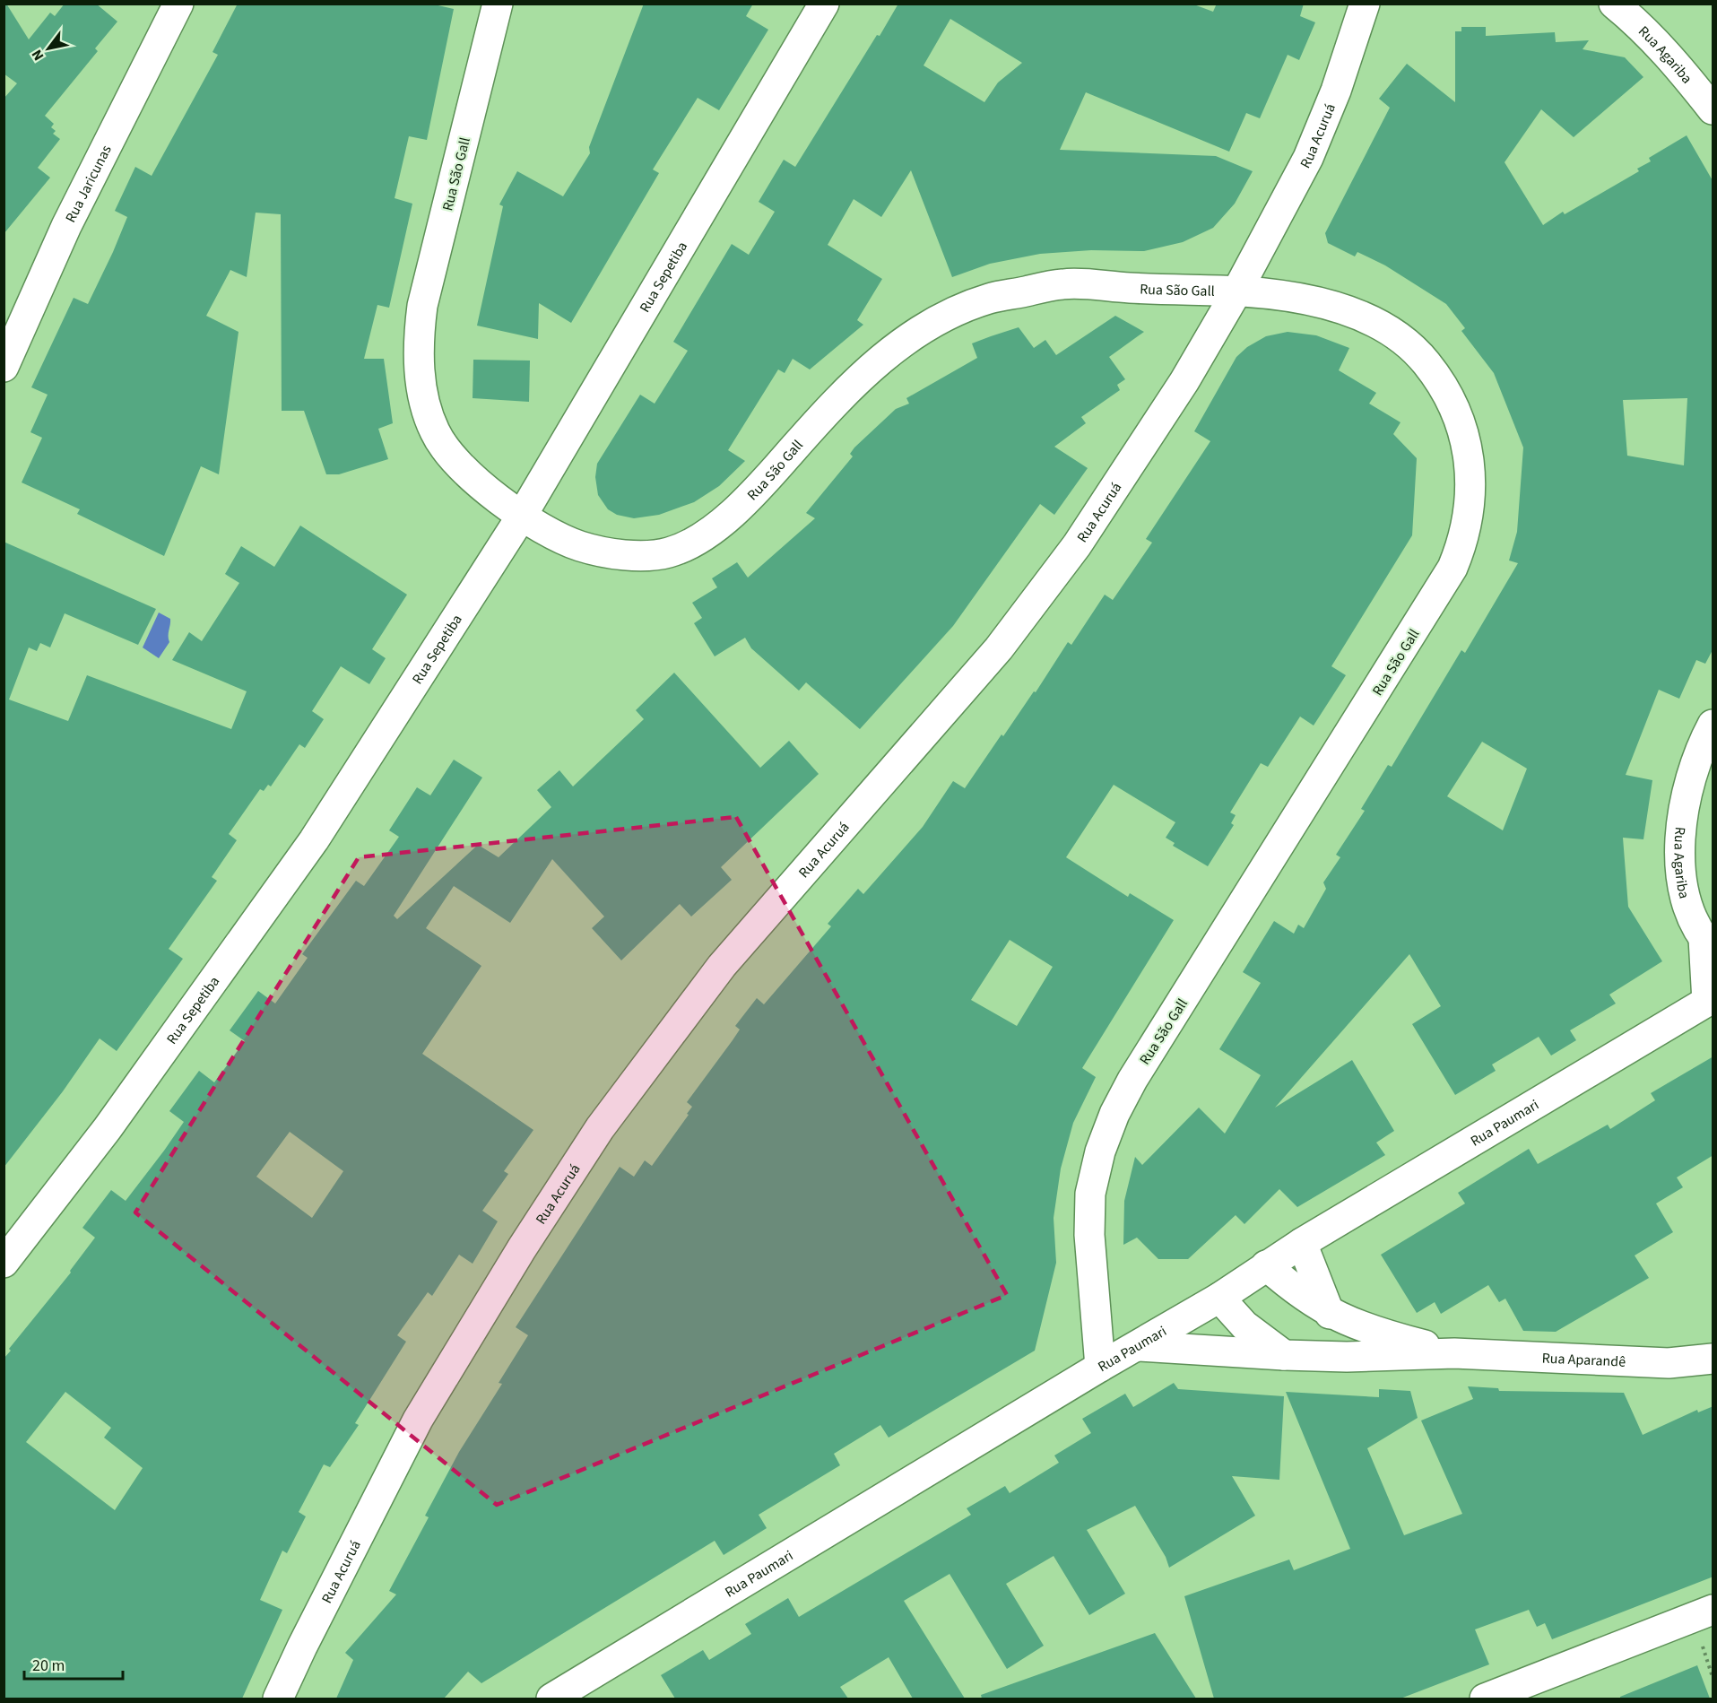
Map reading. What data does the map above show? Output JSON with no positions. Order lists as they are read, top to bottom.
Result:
{
  "streets": {
    "street": [
      "Rua Agariba",
      "Rua Acuruá",
      "Rua São Gall",
      "Rua Jaricunas",
      "Rua Sepetiba",
      "Rua Paumari",
      "Rua Aparandê"
    ]
  },
  "crossings": [
    ["Rua Agariba", "Rua Paumari"],
    ["Rua Acuruá", "Rua São Gall"],
    ["Rua São Gall", "Rua Sepetiba"],
    ["Rua São Gall", "Rua Paumari"],
    ["Rua Paumari", "Rua Aparandê"]
  ],
  "scale_bar": "20 m",
  "north": "bottom left"
}
